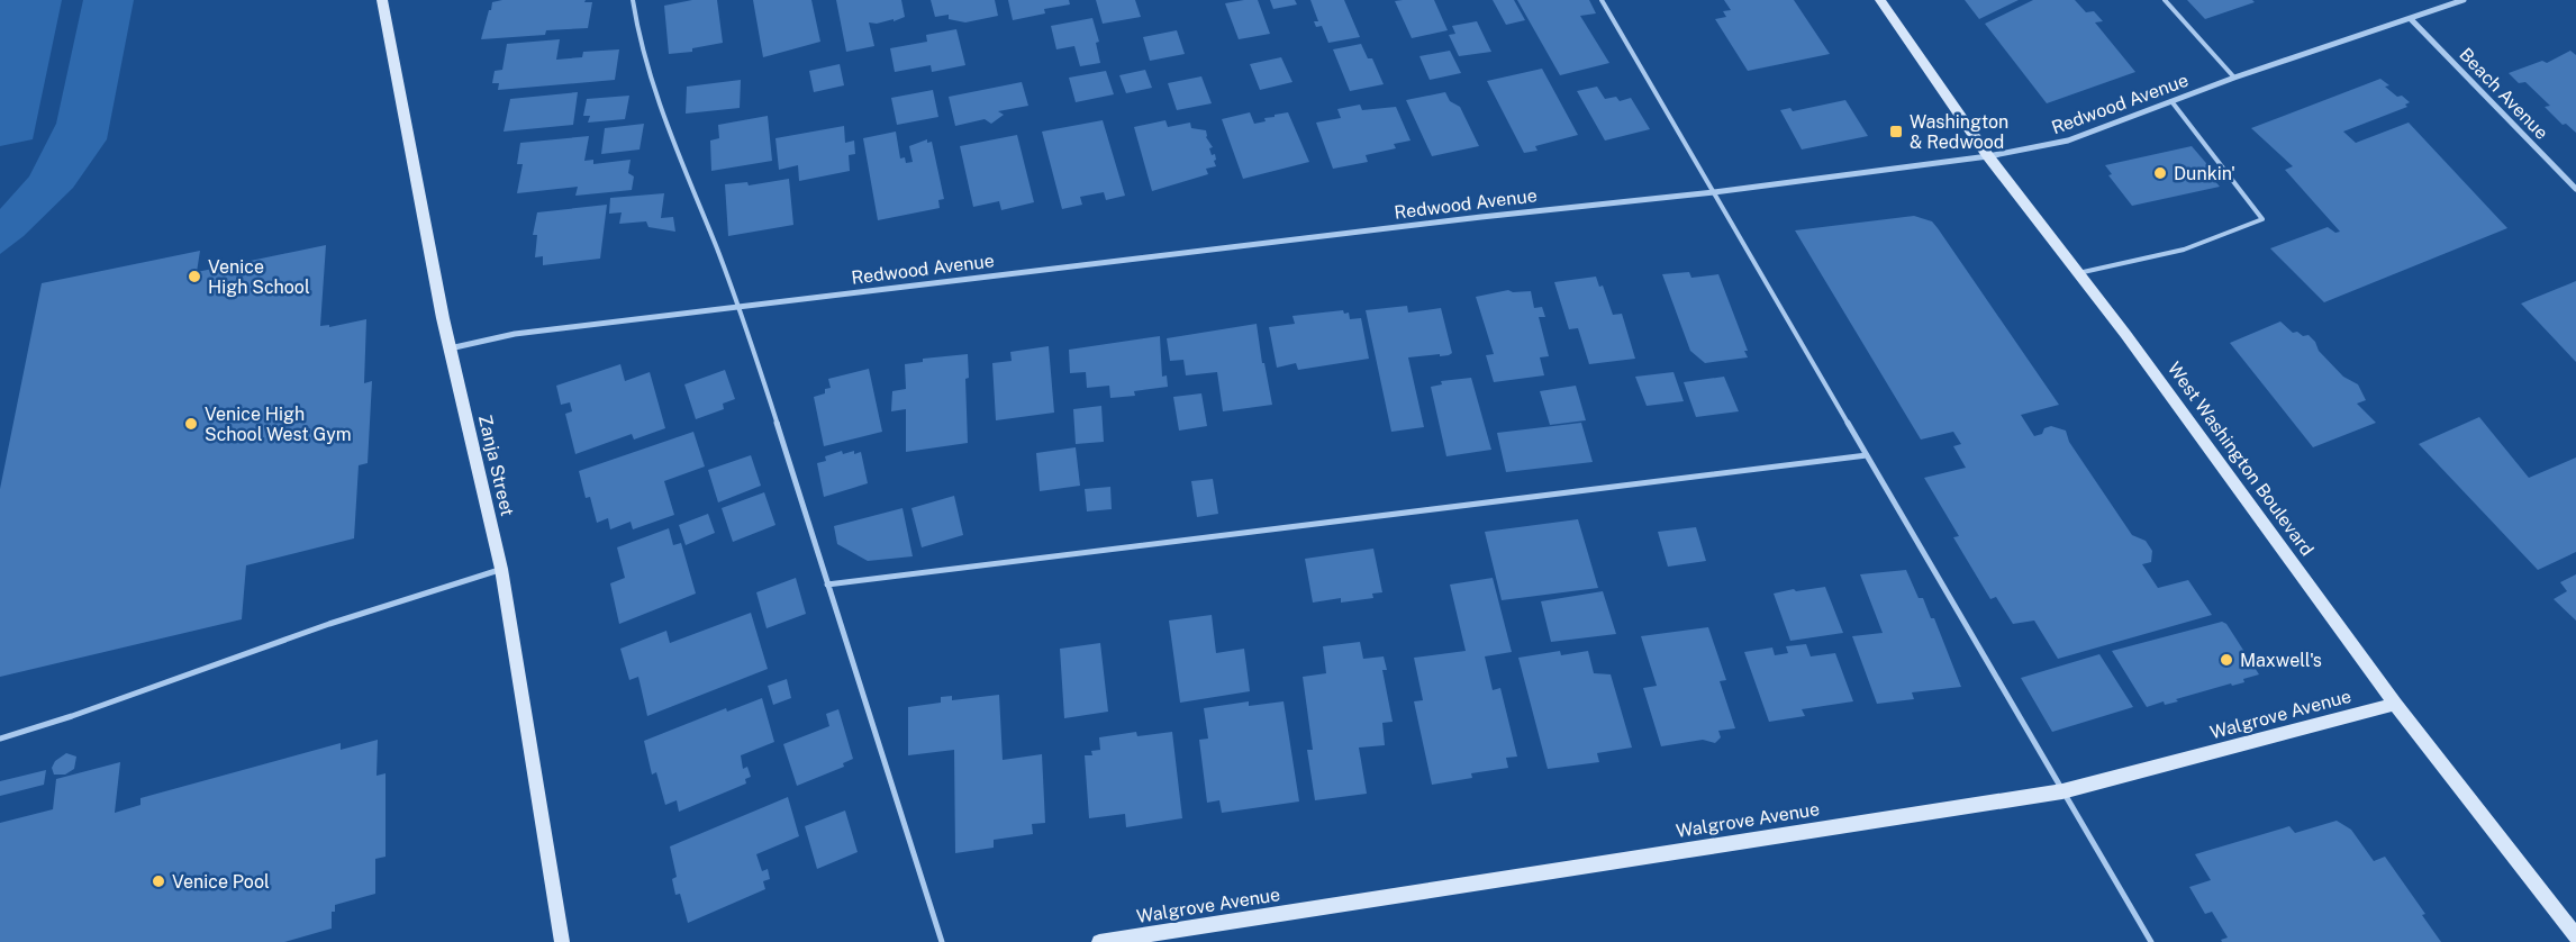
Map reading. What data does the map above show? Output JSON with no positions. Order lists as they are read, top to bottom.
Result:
{
  "streets": {
    "street": [
      "Beach Avenue",
      "Redwood Avenue",
      "West Washington Boulevard",
      "Zanja Street",
      "Walgrove Avenue"
    ]
  },
  "crossings": [
    ["Beach Avenue", "Redwood Avenue"],
    ["Redwood Avenue", "West Washington Boulevard"],
    ["Redwood Avenue", "Zanja Street"],
    ["West Washington Boulevard", "Walgrove Avenue"]
  ],
  "places": {
    "transit": ["Washington & Redwood"],
    "other": [
      "Dunkin'",
      "Venice High School",
      "Venice High School West Gym",
      "Maxwell's",
      "Venice Pool"
    ]
  }
}
